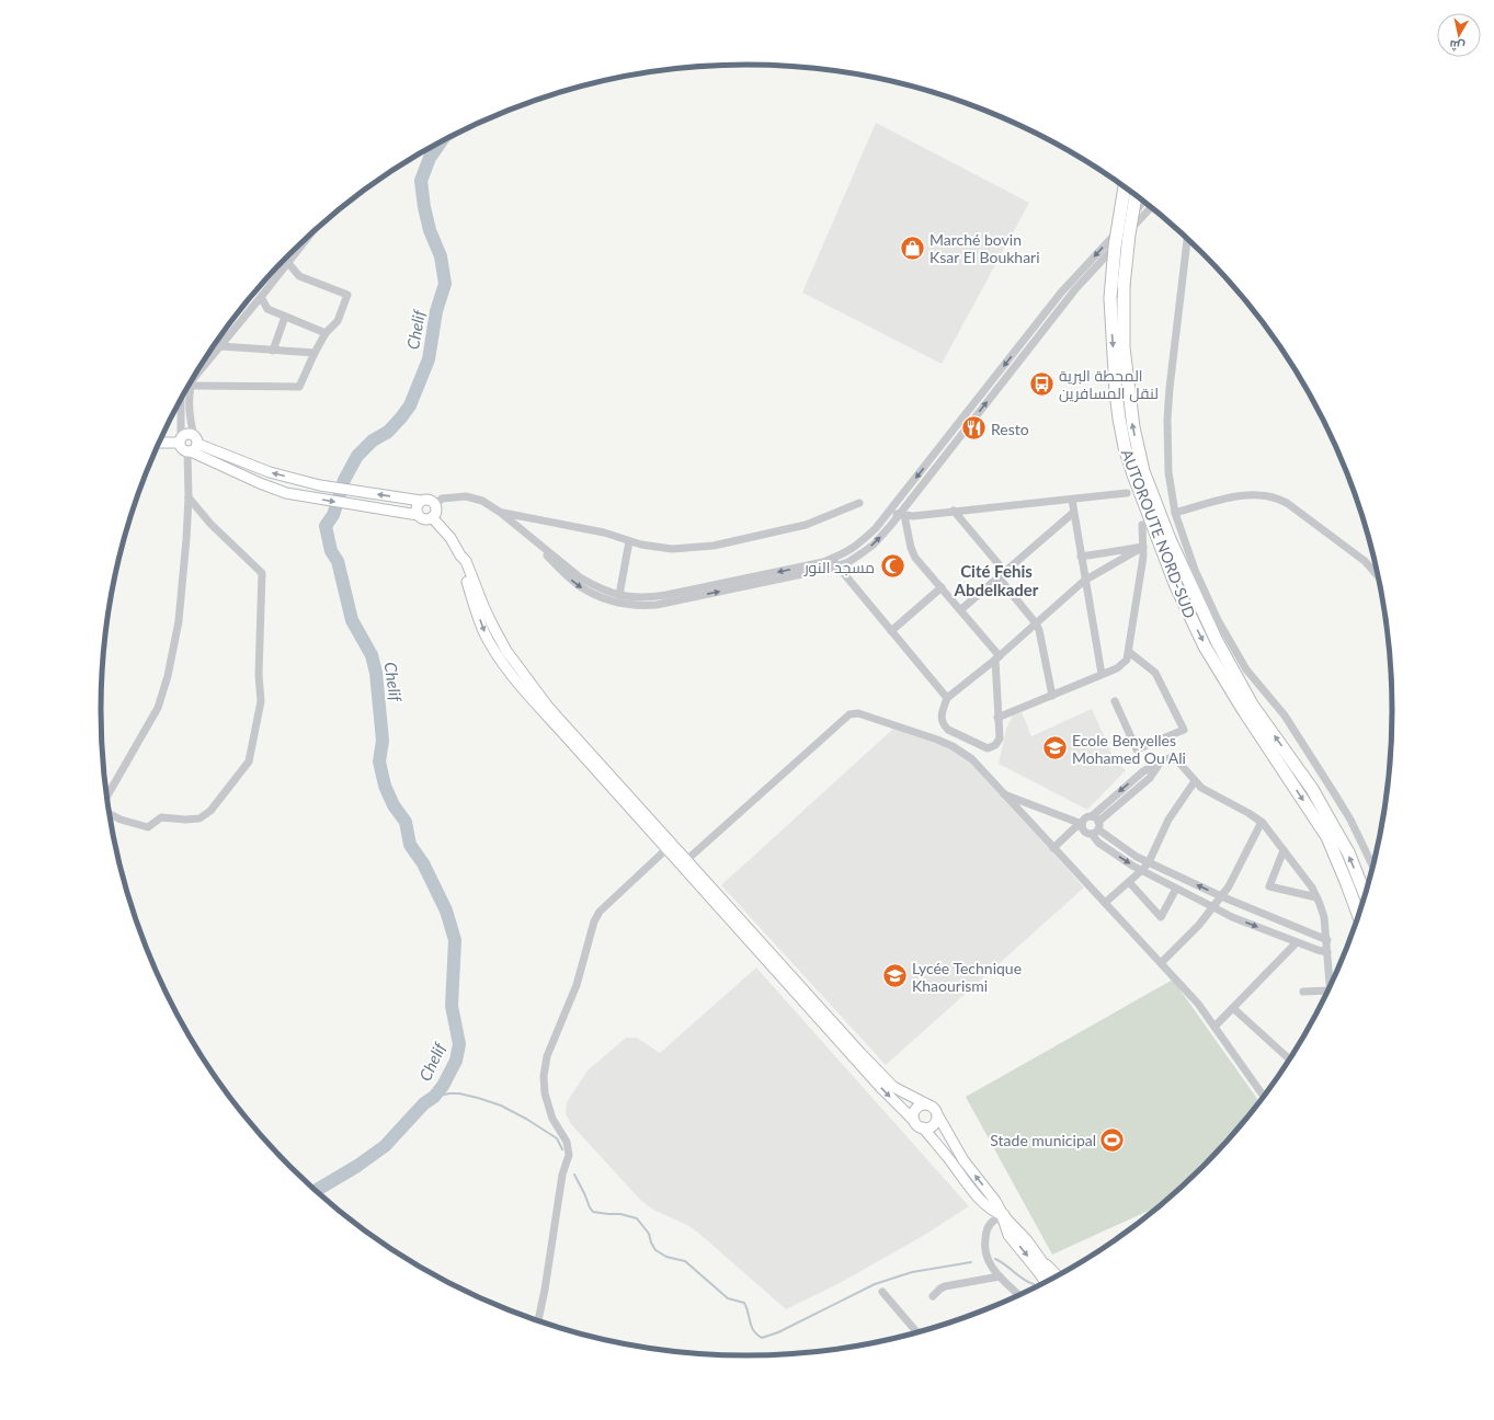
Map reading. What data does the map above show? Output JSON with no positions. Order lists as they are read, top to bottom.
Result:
{
  "streets": {
    "highway": ["AUTOROUTE NORD-SUD"]
  },
  "districts": ["Cité Fehis Abdelkader"],
  "water": ["Chelif"],
  "places": {
    "shop": ["Marché bovin Ksar El Boukhari"],
    "bus stop": ["المحطة البرية لنقل المسافرين"],
    "restaurant": ["Resto"],
    "mosque": ["مسجد النور"],
    "school or university": ["Ecole Benyelles Mohamed Ou Ali", "Lycée Technique Khaourismi"],
    "sports": ["Stade municipal"]
  },
  "north": "bottom"
}
